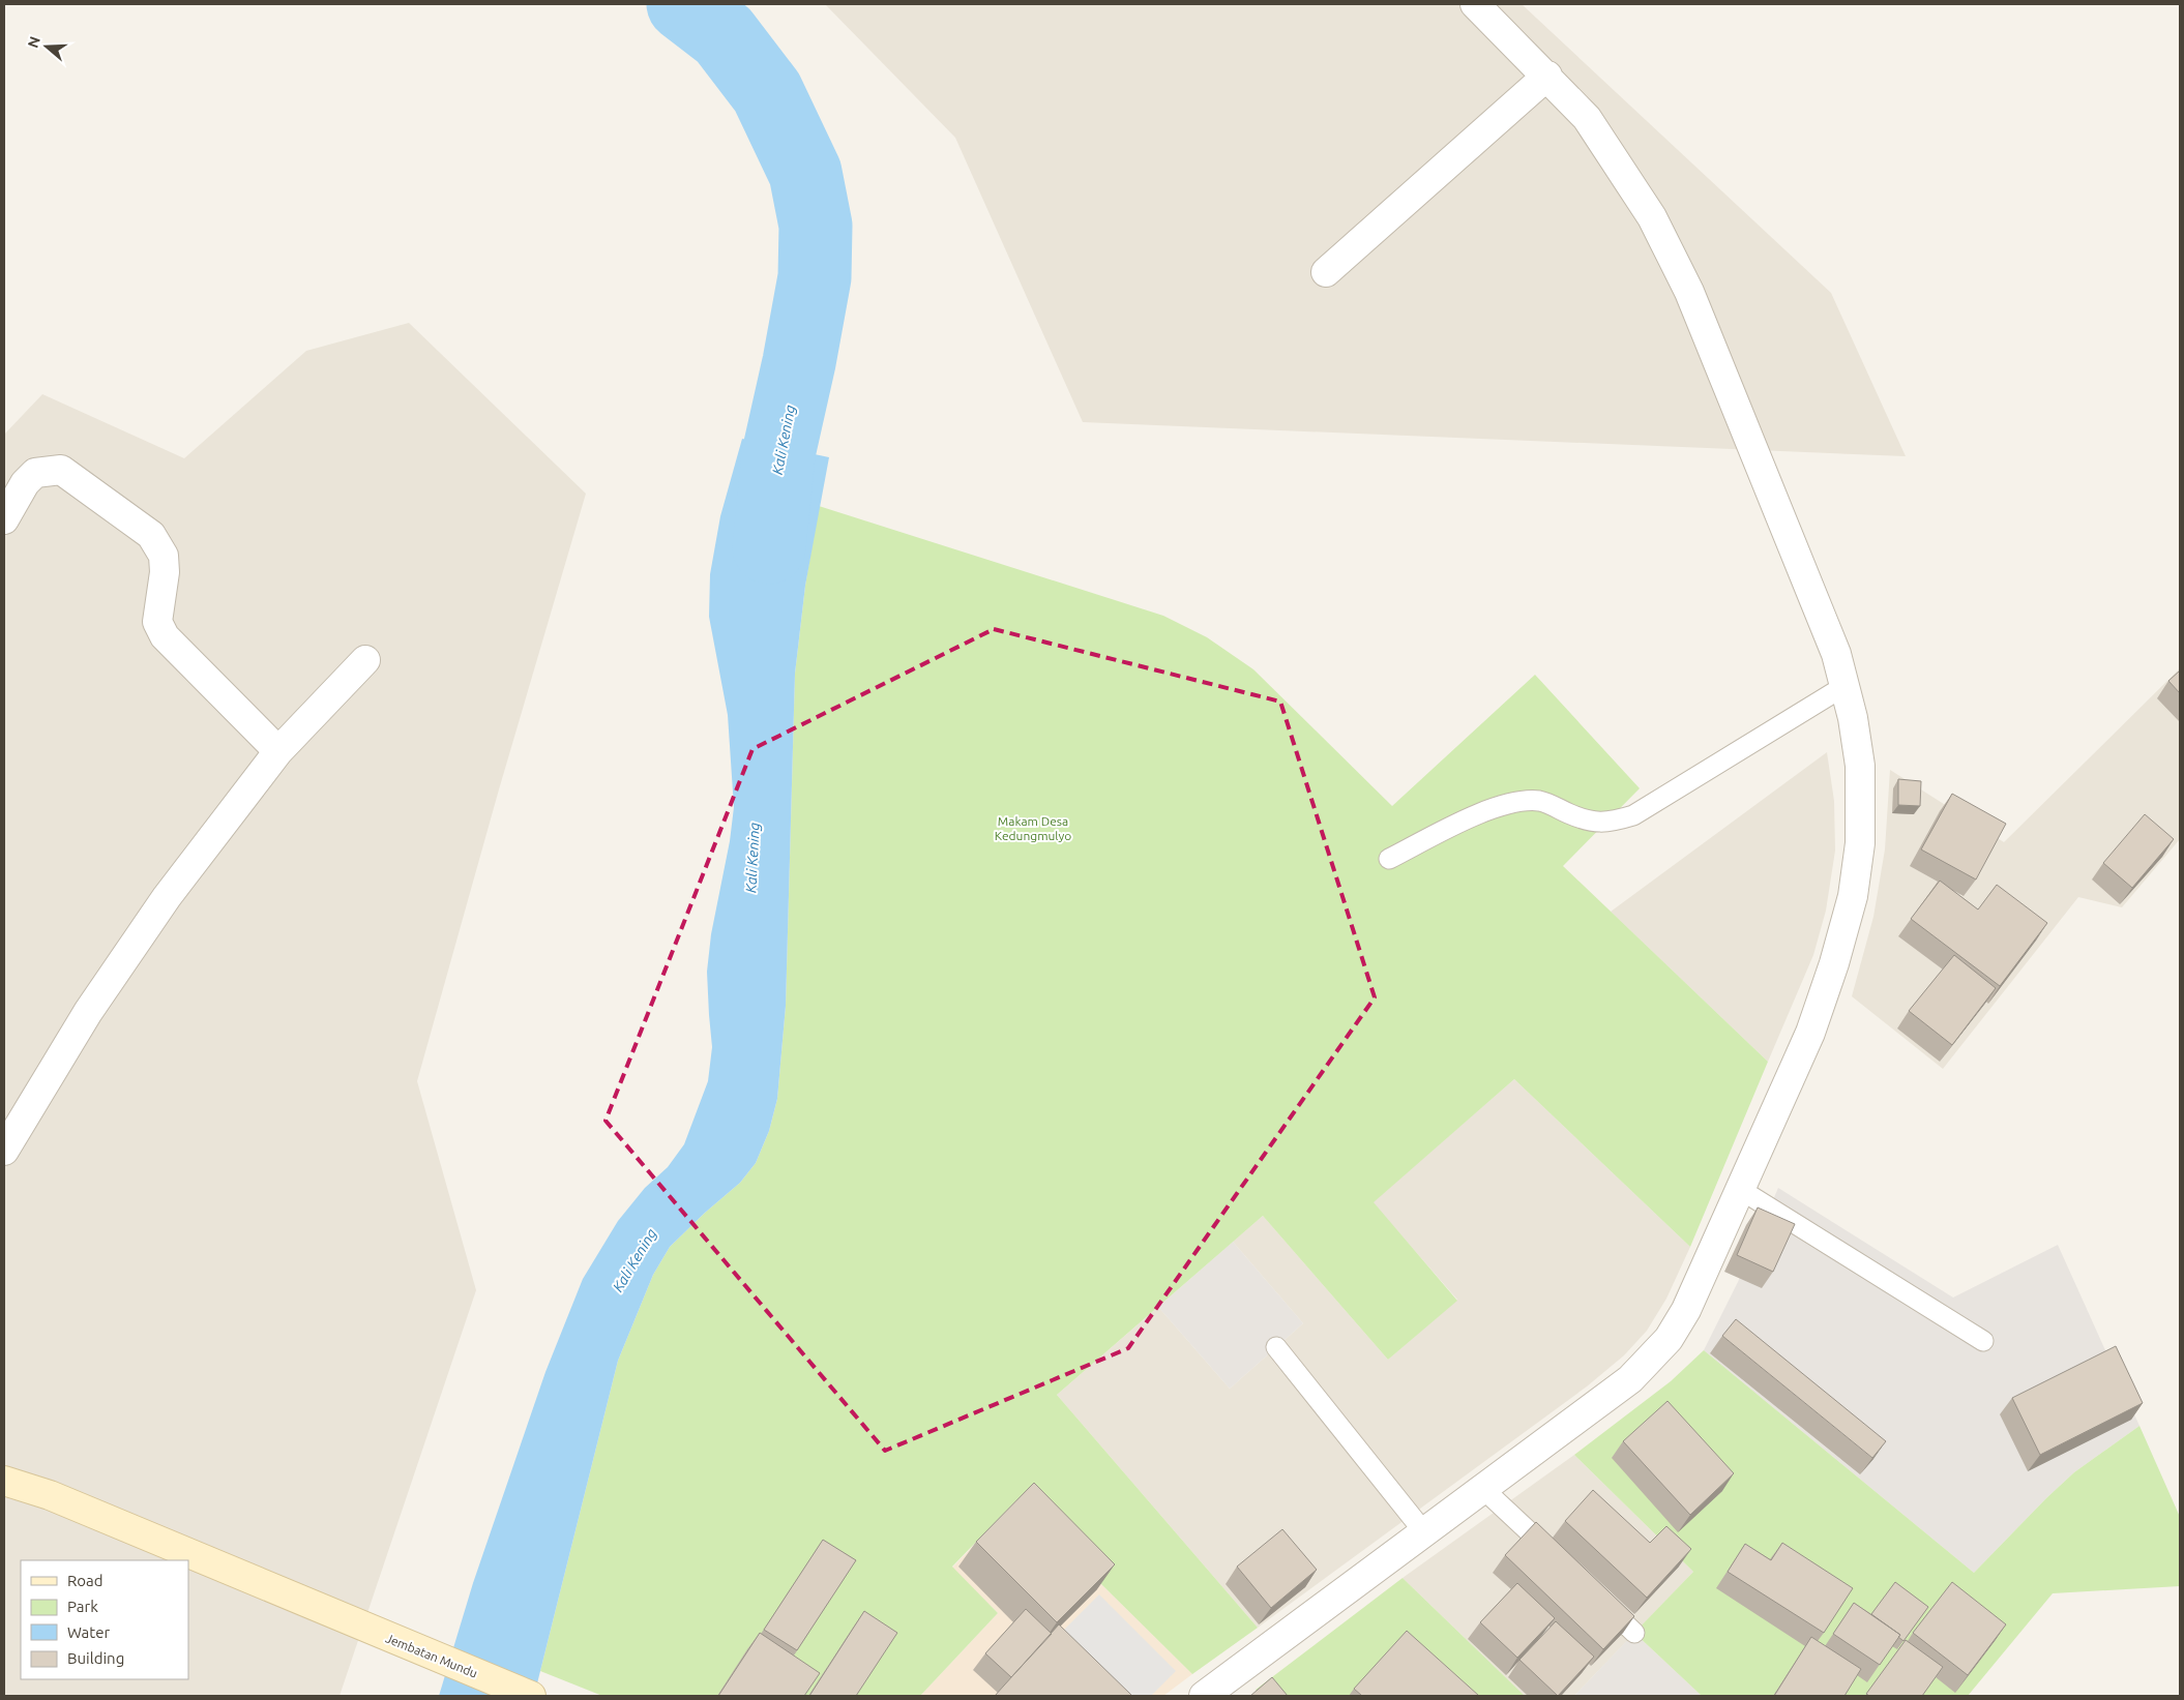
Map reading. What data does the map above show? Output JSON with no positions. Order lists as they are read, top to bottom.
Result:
{
  "streets": {
    "main road": ["Jembatan Mundu"]
  },
  "water": ["Kali Kening"],
  "parks": ["Makam Desa Kedungmulyo"],
  "legend": [
    "Road",
    "Park",
    "Water",
    "Building"
  ],
  "north": "left"
}
